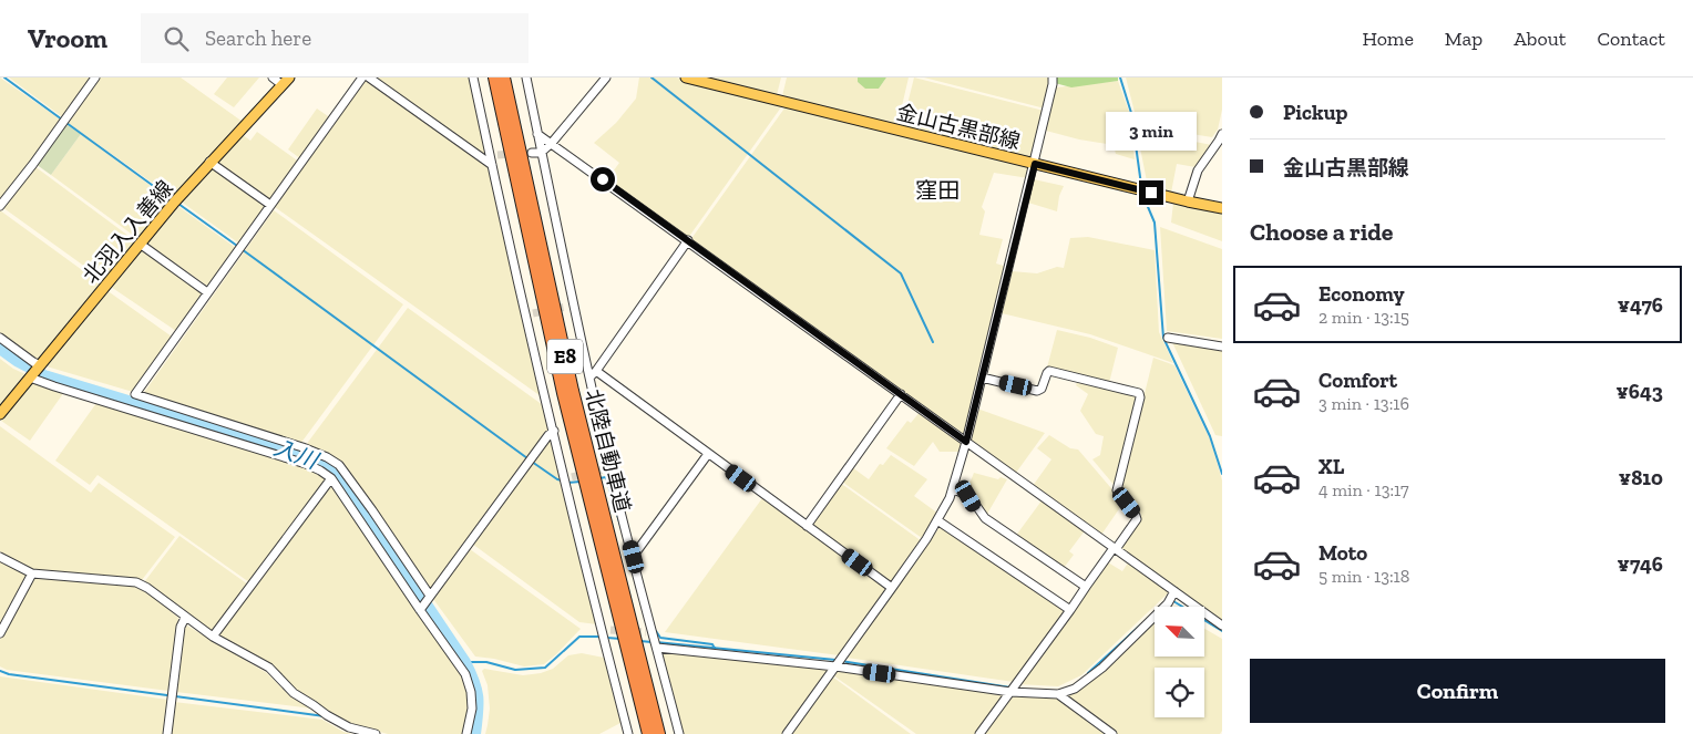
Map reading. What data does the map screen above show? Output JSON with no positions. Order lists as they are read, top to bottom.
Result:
{
  "streets": {
    "highway": ["E8", "北陸自動車道"],
    "main road": ["金山古黒部線", "北羽入入善線"]
  },
  "districts": ["窪田"],
  "water": ["入川"],
  "north": "top left",
  "page": {
    "header": "Vroom",
    "search": "Search here",
    "nav": [
      "Home",
      "Map",
      "About",
      "Contact"
    ],
    "banner": ["Pickup", "金山古黒部線"],
    "bubble": "3 min",
    "heading": "Choose a ride",
    "list": [
      {
        "name": "Economy",
        "note": "2 min · 13:15",
        "value": "¥476"
      },
      {
        "name": "Comfort",
        "note": "3 min · 13:16",
        "value": "¥643"
      },
      {
        "name": "XL",
        "note": "4 min · 13:17",
        "value": "¥810"
      },
      {
        "name": "Moto",
        "note": "5 min · 13:18",
        "value": "¥746"
      }
    ],
    "buttons": "Confirm"
  }
}
